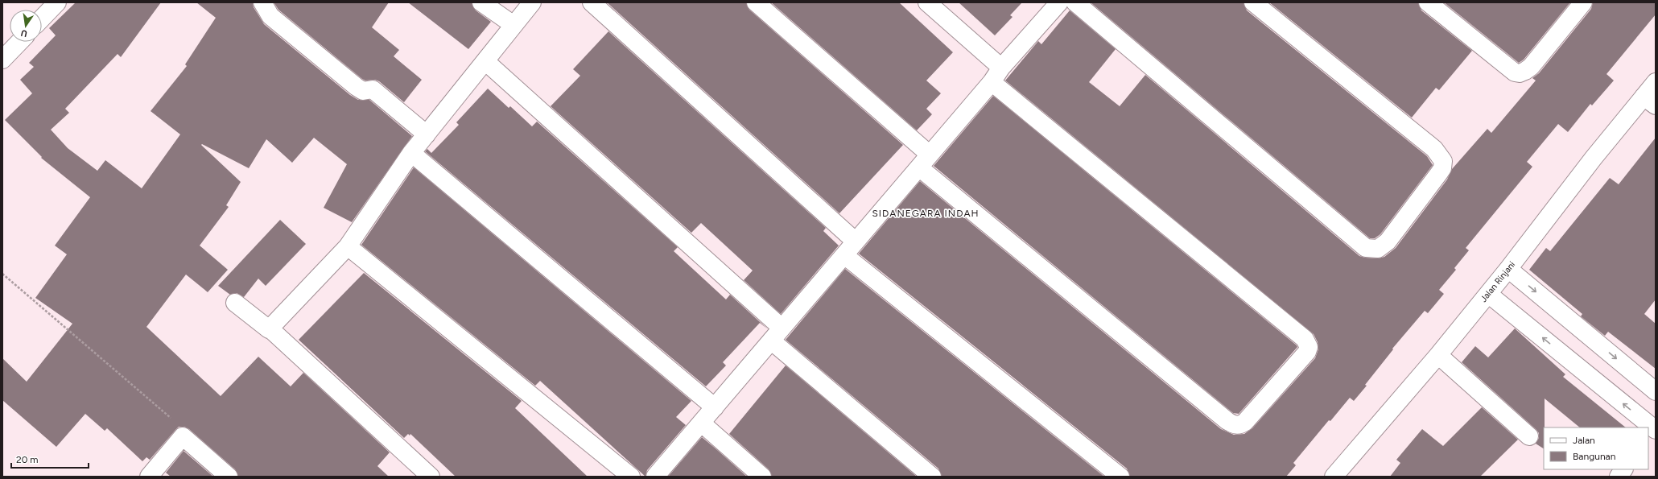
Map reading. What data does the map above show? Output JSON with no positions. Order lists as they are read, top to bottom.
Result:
{
  "streets": {
    "street": ["Jalan Rinjani"]
  },
  "districts": ["SIDANEGARA INDAH"],
  "legend": ["Jalan", "Bangunan"],
  "scale_bar": "20 m",
  "north": "bottom"
}
